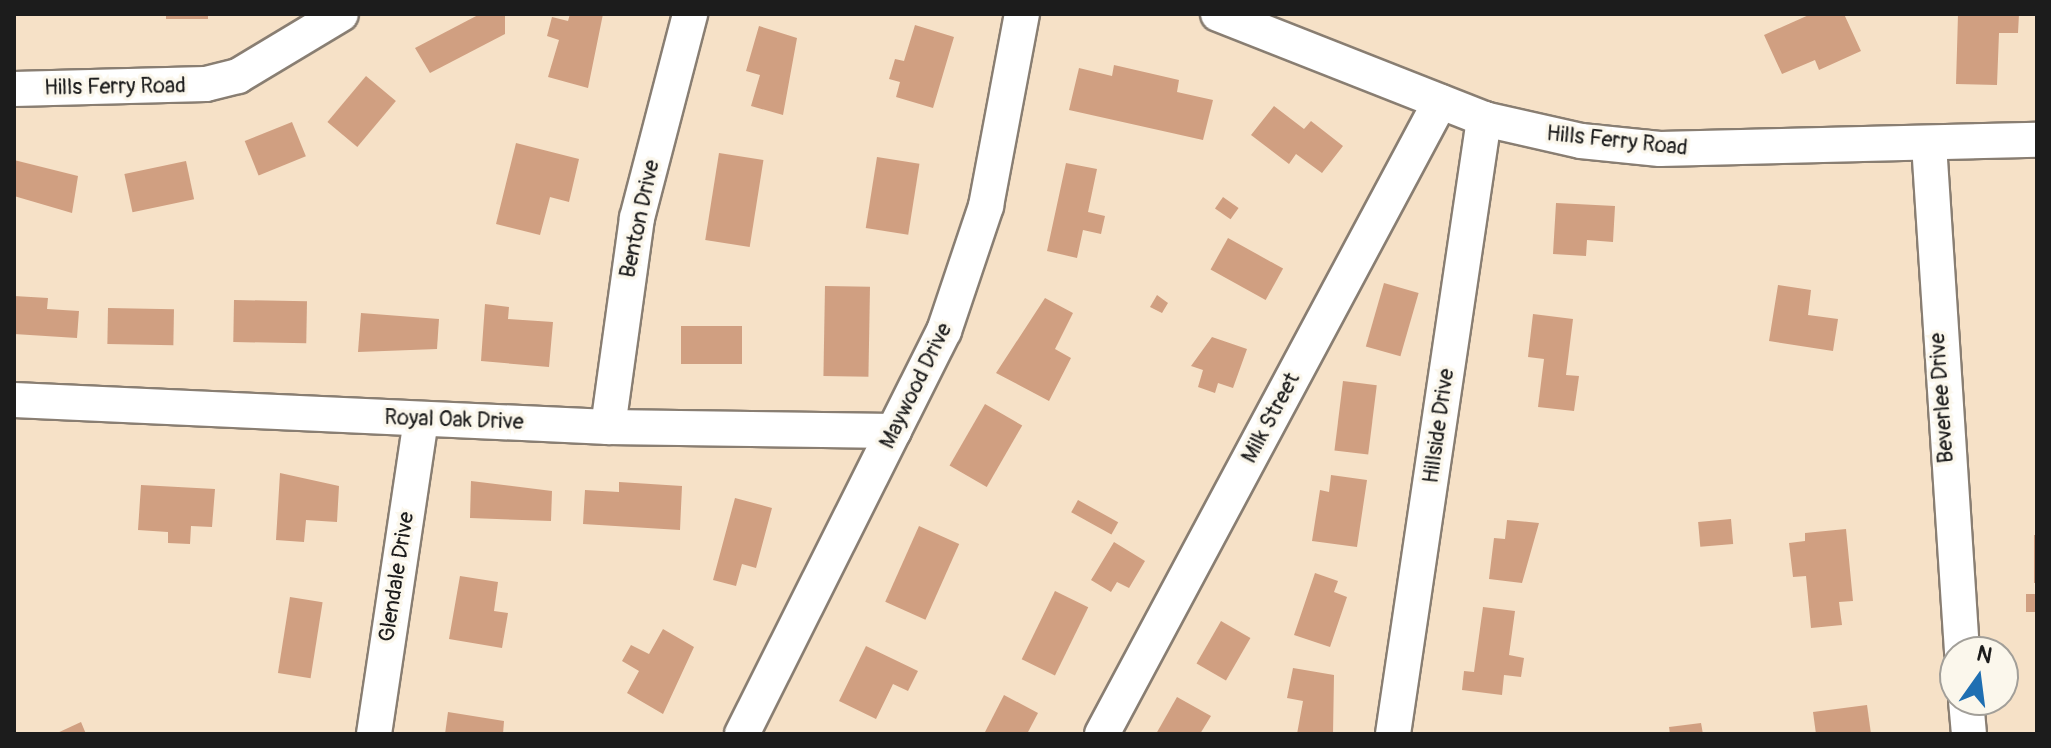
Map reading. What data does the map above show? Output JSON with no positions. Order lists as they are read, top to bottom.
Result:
{
  "streets": {
    "street": [
      "Hills Ferry Road",
      "Benton Drive",
      "Maywood Drive",
      "Beverlee Drive",
      "Milk Street",
      "Royal Oak Drive",
      "Hillside Drive",
      "Glendale Drive"
    ]
  },
  "crossings": [
    ["Hills Ferry Road", "Beverlee Drive"],
    ["Hills Ferry Road", "Milk Street"],
    ["Hills Ferry Road", "Hillside Drive"],
    ["Benton Drive", "Royal Oak Drive"],
    ["Maywood Drive", "Royal Oak Drive"],
    ["Royal Oak Drive", "Glendale Drive"]
  ],
  "north": "top"
}
